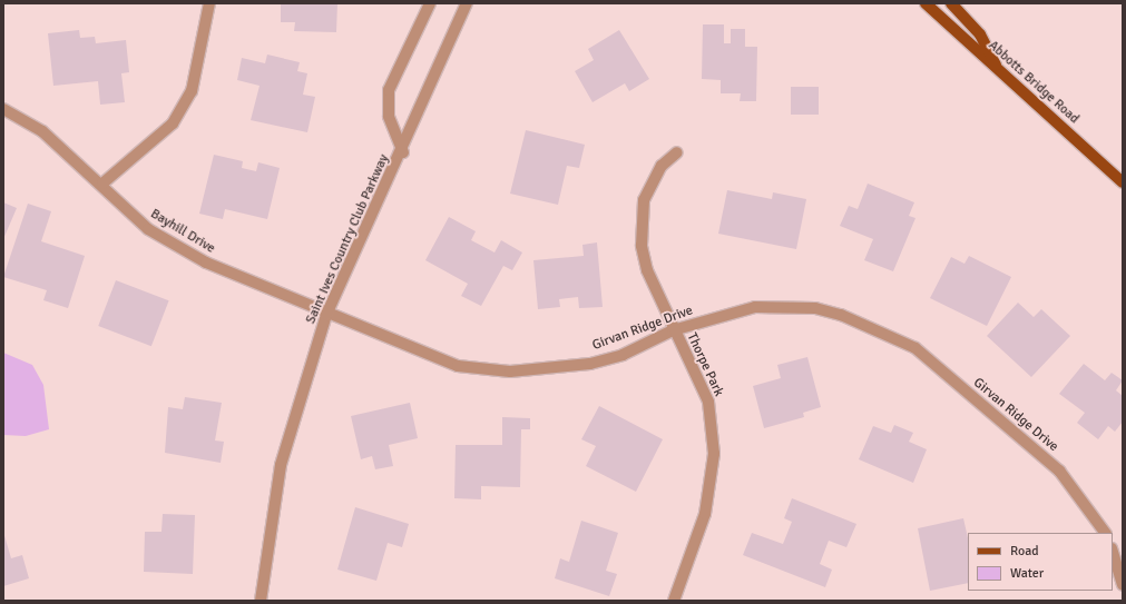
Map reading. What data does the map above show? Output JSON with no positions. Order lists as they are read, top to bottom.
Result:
{
  "streets": {
    "main road": ["Abbotts Bridge Road"],
    "street": [
      "Bayhill Drive",
      "Saint Ives Country Club Parkway",
      "Girvan Ridge Drive",
      "Thorpe Park"
    ]
  },
  "crossings": [
    ["Bayhill Drive", "Saint Ives Country Club Parkway"],
    ["Bayhill Drive", "Girvan Ridge Drive"],
    ["Saint Ives Country Club Parkway", "Girvan Ridge Drive"],
    ["Girvan Ridge Drive", "Thorpe Park"]
  ],
  "legend": ["Road", "Water"]
}
